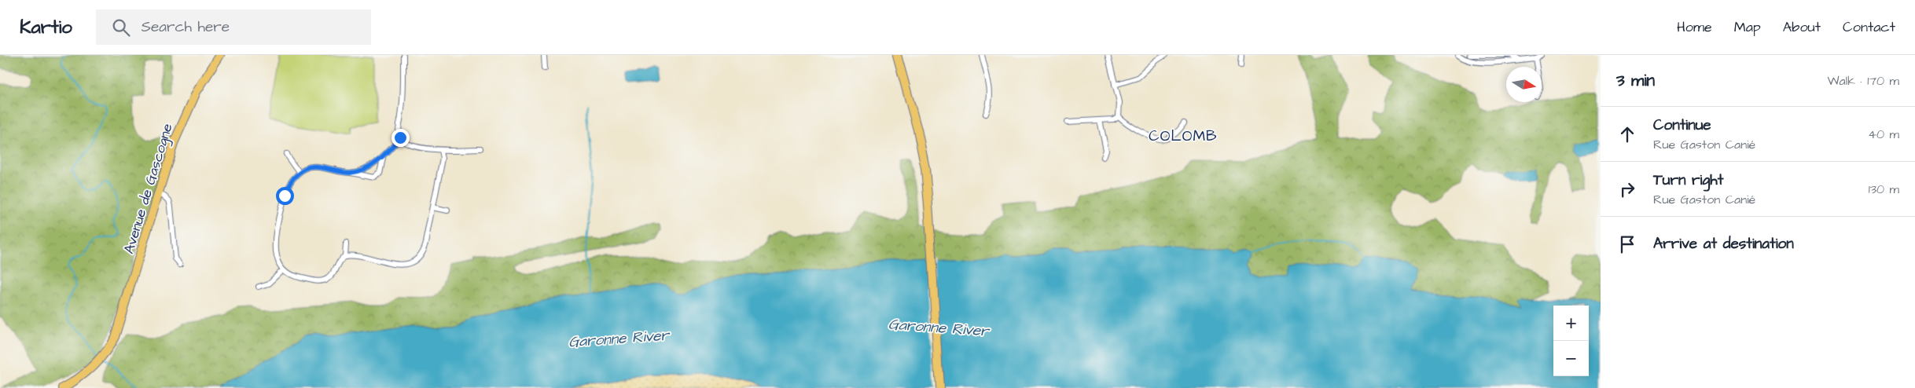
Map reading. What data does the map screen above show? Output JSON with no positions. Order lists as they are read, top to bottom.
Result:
{
  "streets": {
    "main road": ["Avenue de Gascogne"]
  },
  "districts": ["COLOMB"],
  "water": ["Garonne River"],
  "north": "right",
  "page": {
    "header": "Kartio",
    "search": "Search here",
    "nav": [
      "Home",
      "Map",
      "About",
      "Contact"
    ],
    "heading": ["3 min", "Walk · 170 m"],
    "list": [
      ["Continue", "Rue Gaston Canié", "40 m"],
      ["Turn right", "Rue Gaston Canié", "130 m"],
      "Arrive at destination"
    ],
    "map_buttons": ["+", "−"]
  }
}
